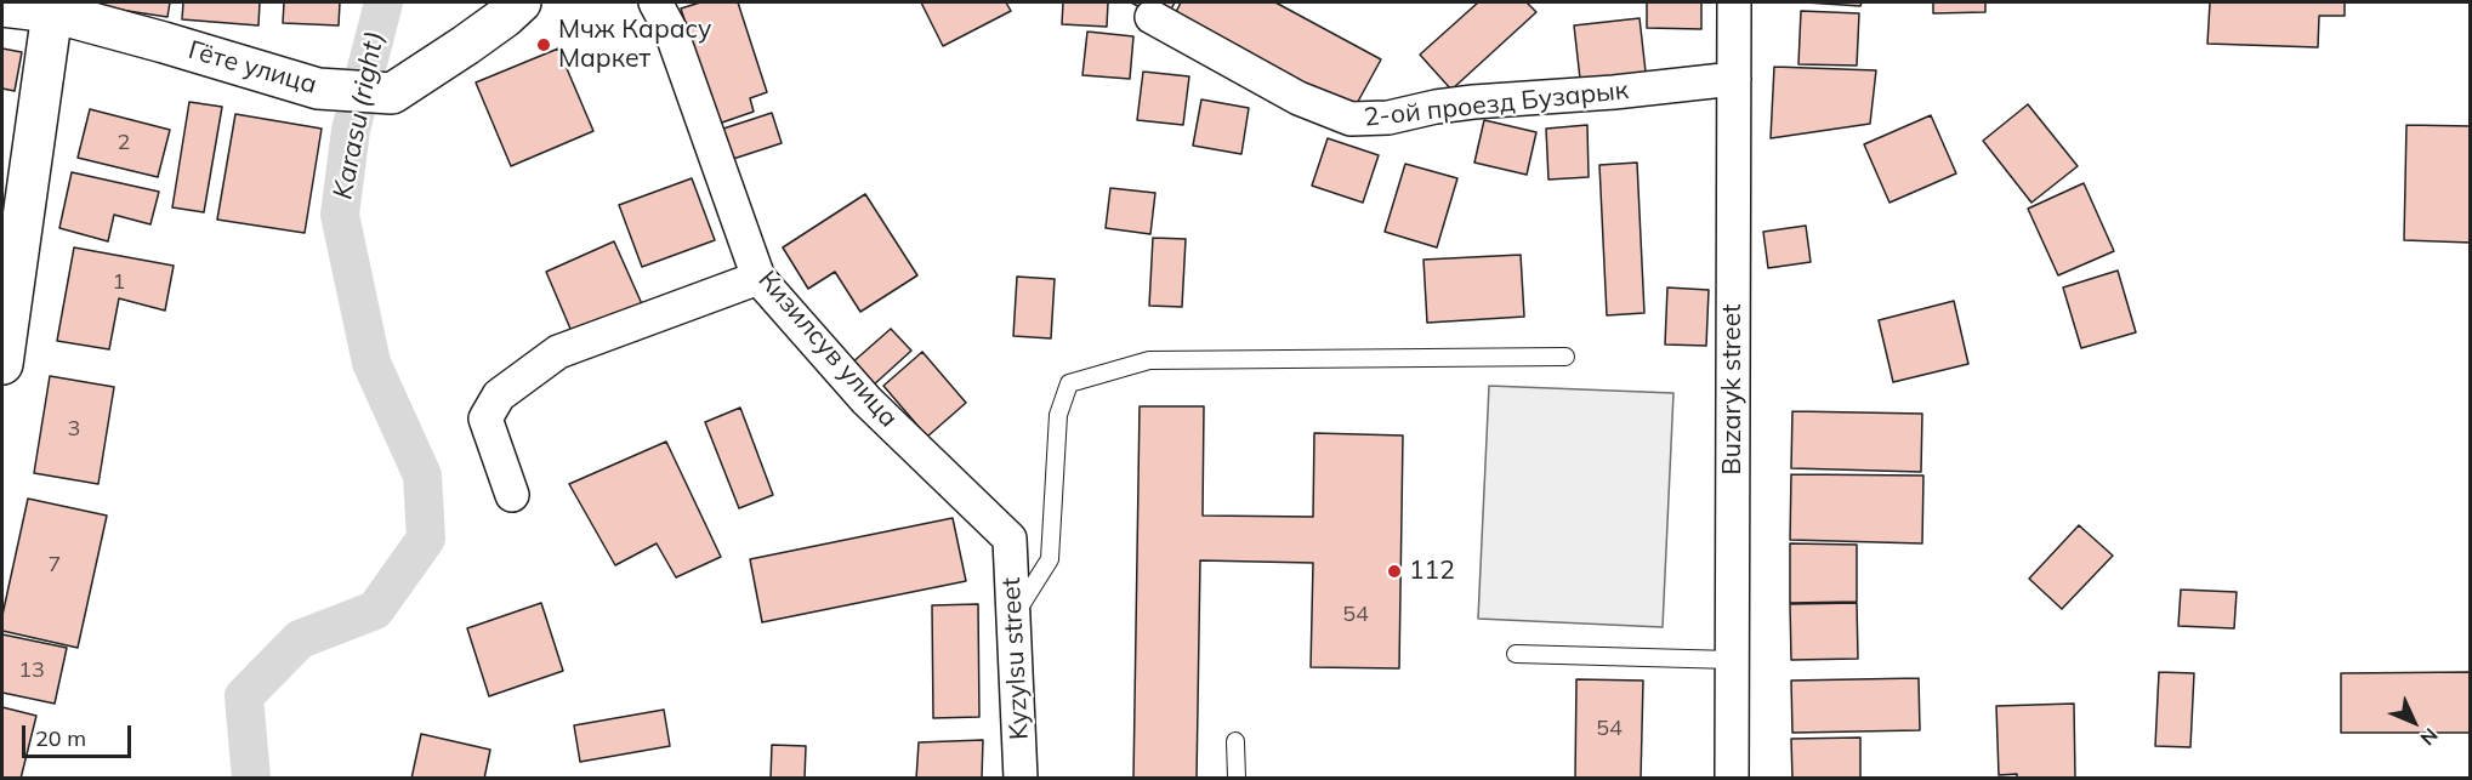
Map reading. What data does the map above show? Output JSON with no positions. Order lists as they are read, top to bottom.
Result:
{
  "streets": {
    "street": [
      "Гёте улица",
      "2-ой проезд Бузарык",
      "Кизилсув улица",
      "Buzaryk street",
      "Kyzylsu street"
    ]
  },
  "crossings": [
    ["2-ой проезд Бузарык", "Buzaryk street"],
    ["Кизилсув улица", "Kyzylsu street"]
  ],
  "water": ["Karasu (right)"],
  "places": ["Мчж Карасу Маркет", "112"],
  "house_numbers": [
    "2",
    "1",
    "3",
    "7",
    "54",
    "13",
    "54"
  ],
  "scale_bar": "20 m",
  "north": "bottom right"
}
